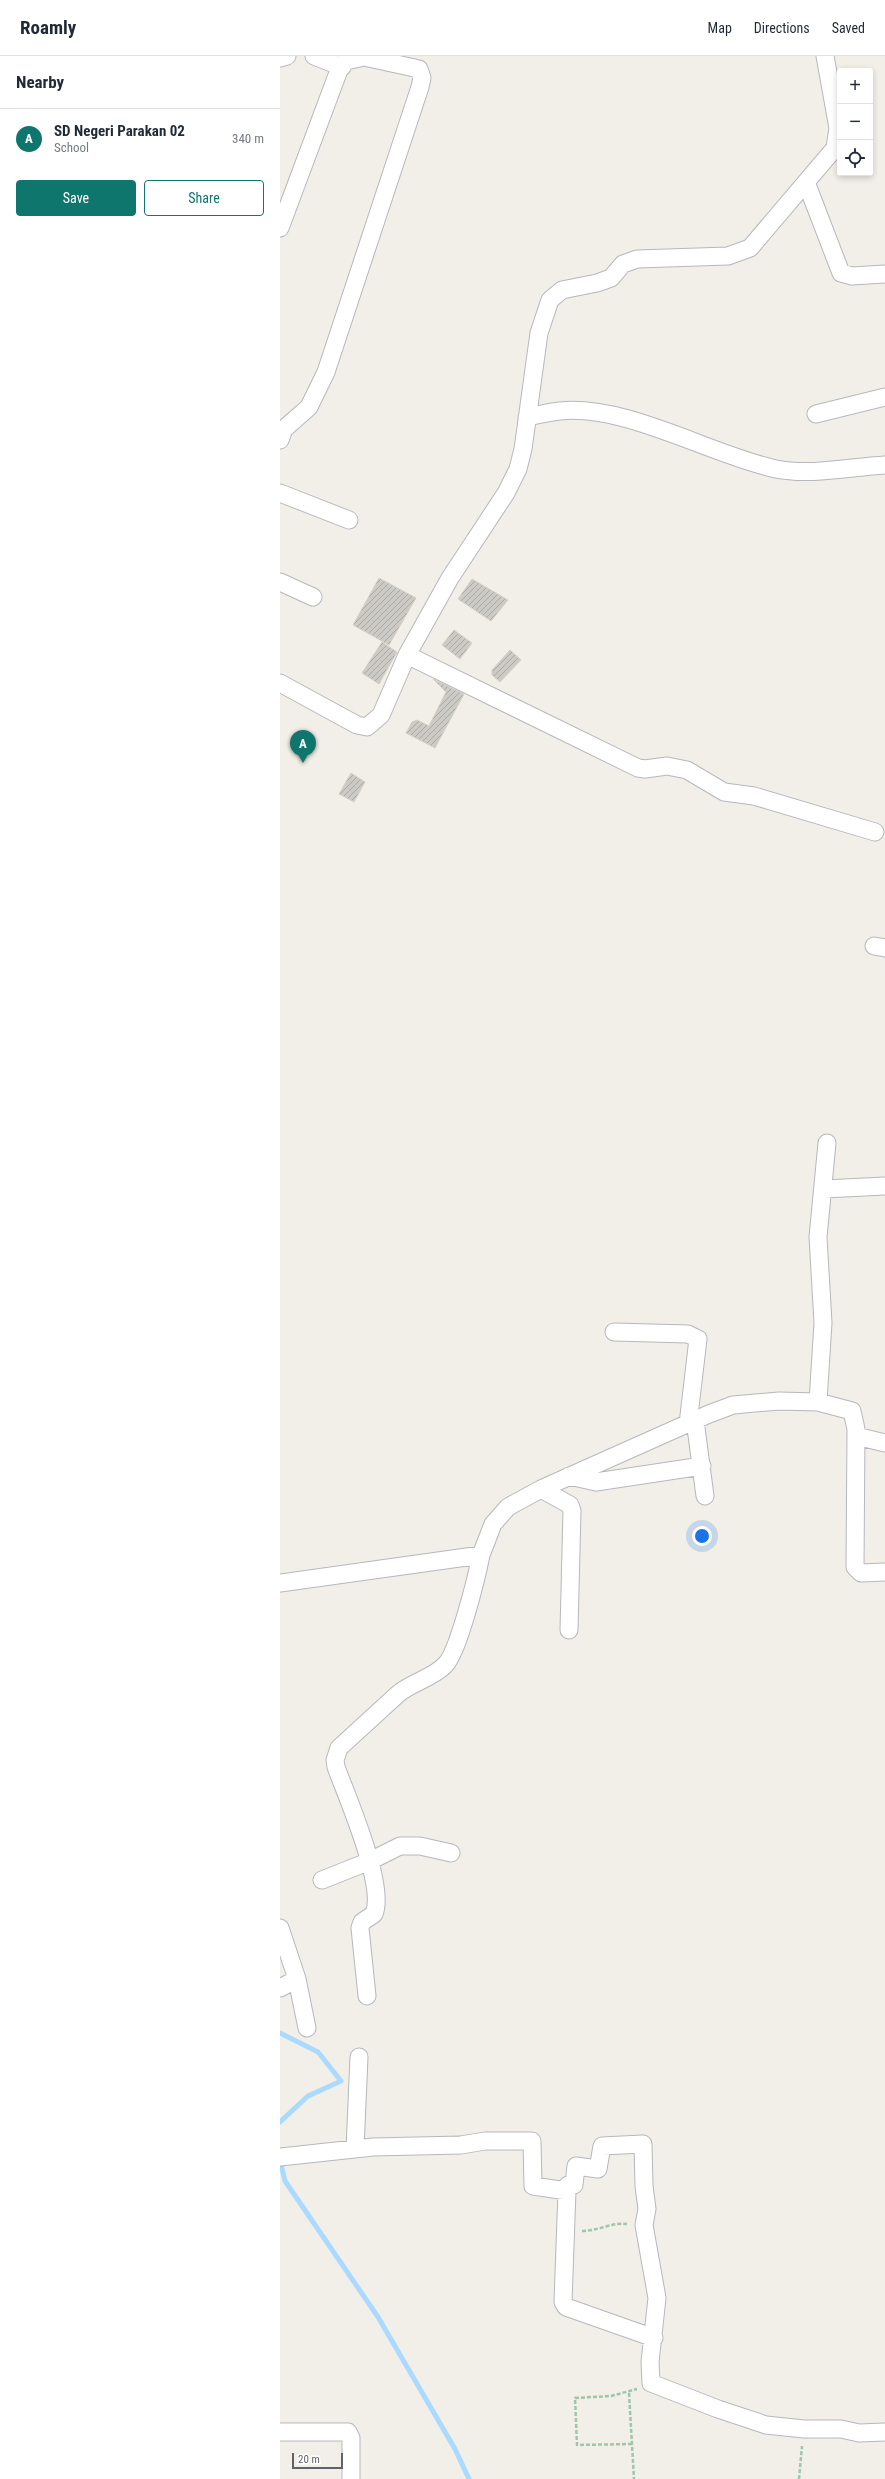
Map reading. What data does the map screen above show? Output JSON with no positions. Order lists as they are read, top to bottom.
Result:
{
  "scale_bar": "20 m",
  "page": {
    "header": "Roamly",
    "nav": ["Map", "Directions", "Saved"],
    "heading": "Nearby",
    "map_buttons": ["+", "−"],
    "list": [
      {
        "mark": "A",
        "name": "SD Negeri Parakan 02",
        "note": "School",
        "value": "340 m"
      }
    ],
    "buttons": ["Save", "Share"],
    "pins": "A",
    "scale": "20 m"
  }
}
